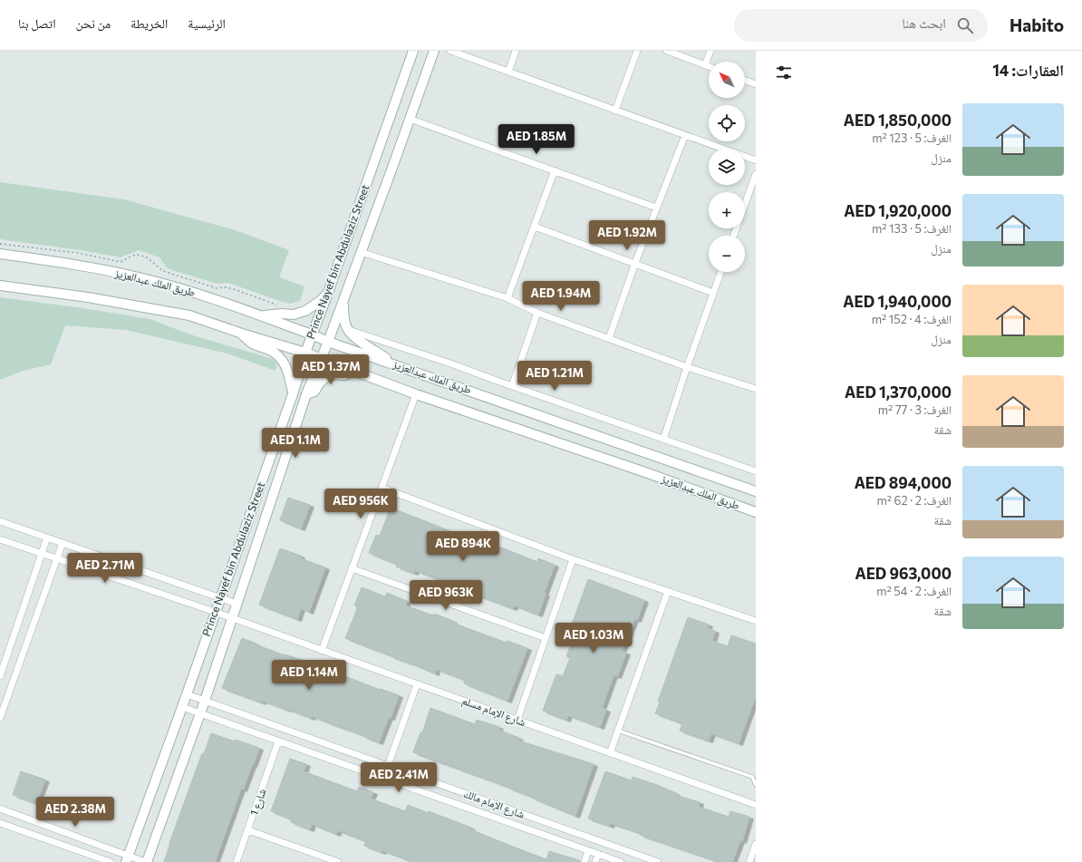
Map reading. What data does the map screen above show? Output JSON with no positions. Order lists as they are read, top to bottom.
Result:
{
  "streets": {
    "main road": ["Prince Nayef bin Abdulaziz Street", "طريق الملك عبدالعزيز"],
    "street": ["شارع الإمام مسلم", "شارع 1", "شارع الإمام مالك"]
  },
  "crossings": [
    ["Prince Nayef bin Abdulaziz Street", "طريق الملك عبدالعزيز"],
    ["Prince Nayef bin Abdulaziz Street", "شارع الإمام مسلم"],
    ["Prince Nayef bin Abdulaziz Street", "شارع الإمام مالك"],
    ["شارع 1", "شارع الإمام مالك"]
  ],
  "north": "top left",
  "page": {
    "header": "Habito",
    "search": "ابحث هنا",
    "nav": [
      "الرئيسية",
      "الخريطة",
      "من نحن",
      "اتصل بنا"
    ],
    "heading": "العقارات: 14",
    "map_buttons": ["+", "−"],
    "list": [
      {
        "name": "AED 1,850,000",
        "note": "الغرف: 5 · 123 m² · منزل"
      },
      {
        "name": "AED 1,920,000",
        "note": "الغرف: 5 · 133 m² · منزل"
      },
      {
        "name": "AED 1,940,000",
        "note": "الغرف: 4 · 152 m² · منزل"
      },
      {
        "name": "AED 1,370,000",
        "note": "الغرف: 3 · 77 m² · شقة"
      },
      {
        "name": "AED 894,000",
        "note": "الغرف: 2 · 62 m² · شقة"
      },
      {
        "name": "AED 963,000",
        "note": "الغرف: 2 · 54 m² · شقة"
      }
    ],
    "price": [
      "AED 1.85M",
      "AED 1.92M",
      "AED 1.94M",
      "AED 1.37M",
      "AED 1.21M",
      "AED 1.1M",
      "AED 956K",
      "AED 894K",
      "AED 2.71M",
      "AED 963K",
      "AED 1.03M",
      "AED 1.14M",
      "AED 2.41M",
      "AED 2.38M"
    ]
  }
}
